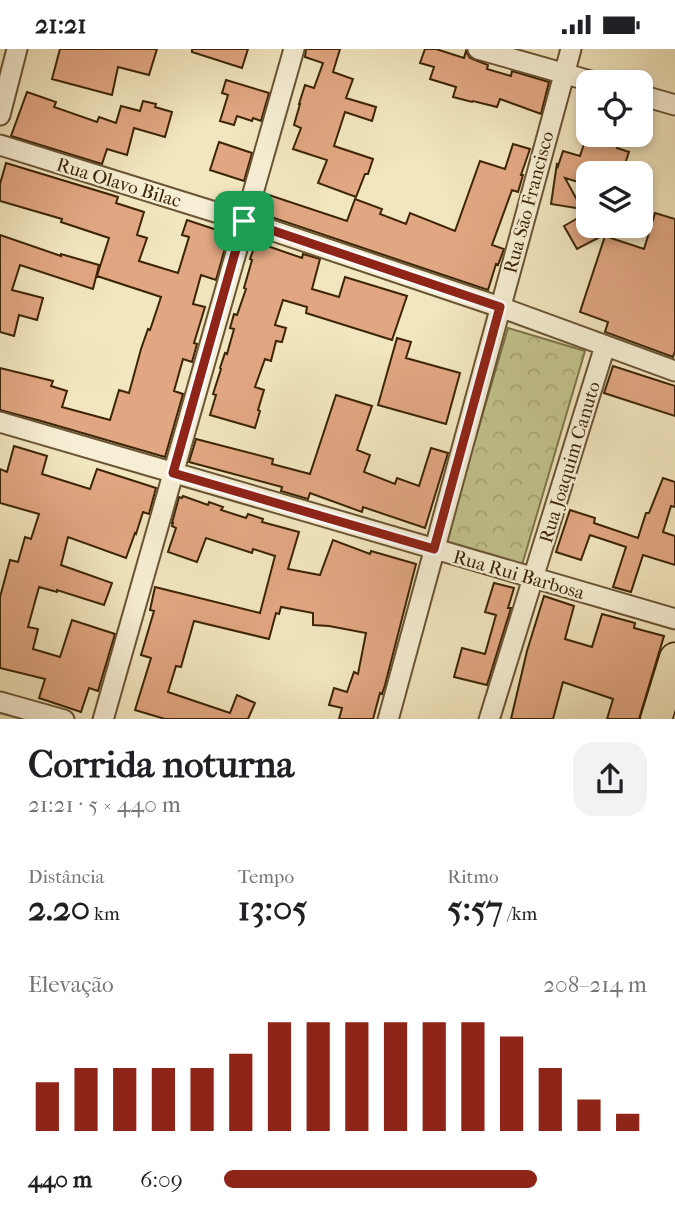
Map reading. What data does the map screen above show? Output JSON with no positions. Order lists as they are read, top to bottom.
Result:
{
  "streets": {
    "street": [
      "Rua Olavo Bilac",
      "Rua São Francisco",
      "Rua Joaquim Canuto",
      "Rua Rui Barbosa"
    ]
  },
  "crossings": [
    ["Rua Olavo Bilac", "Rua São Francisco"],
    ["Rua Olavo Bilac", "Rua Joaquim Canuto"],
    ["Rua São Francisco", "Rua Rui Barbosa"],
    ["Rua Joaquim Canuto", "Rua Rui Barbosa"]
  ],
  "page": {
    "status": "21:21",
    "heading": ["Corrida noturna", "21:21 · 5 × 440 m"],
    "stats": [
      ["Distância", "2.20 km"],
      ["Tempo", "13:05"],
      ["Ritmo", "5:57 /km"]
    ],
    "chart": ["Elevação", "208–214 m"],
    "list": [
      {
        "name": "440 m",
        "note": "6:09"
      }
    ]
  }
}
